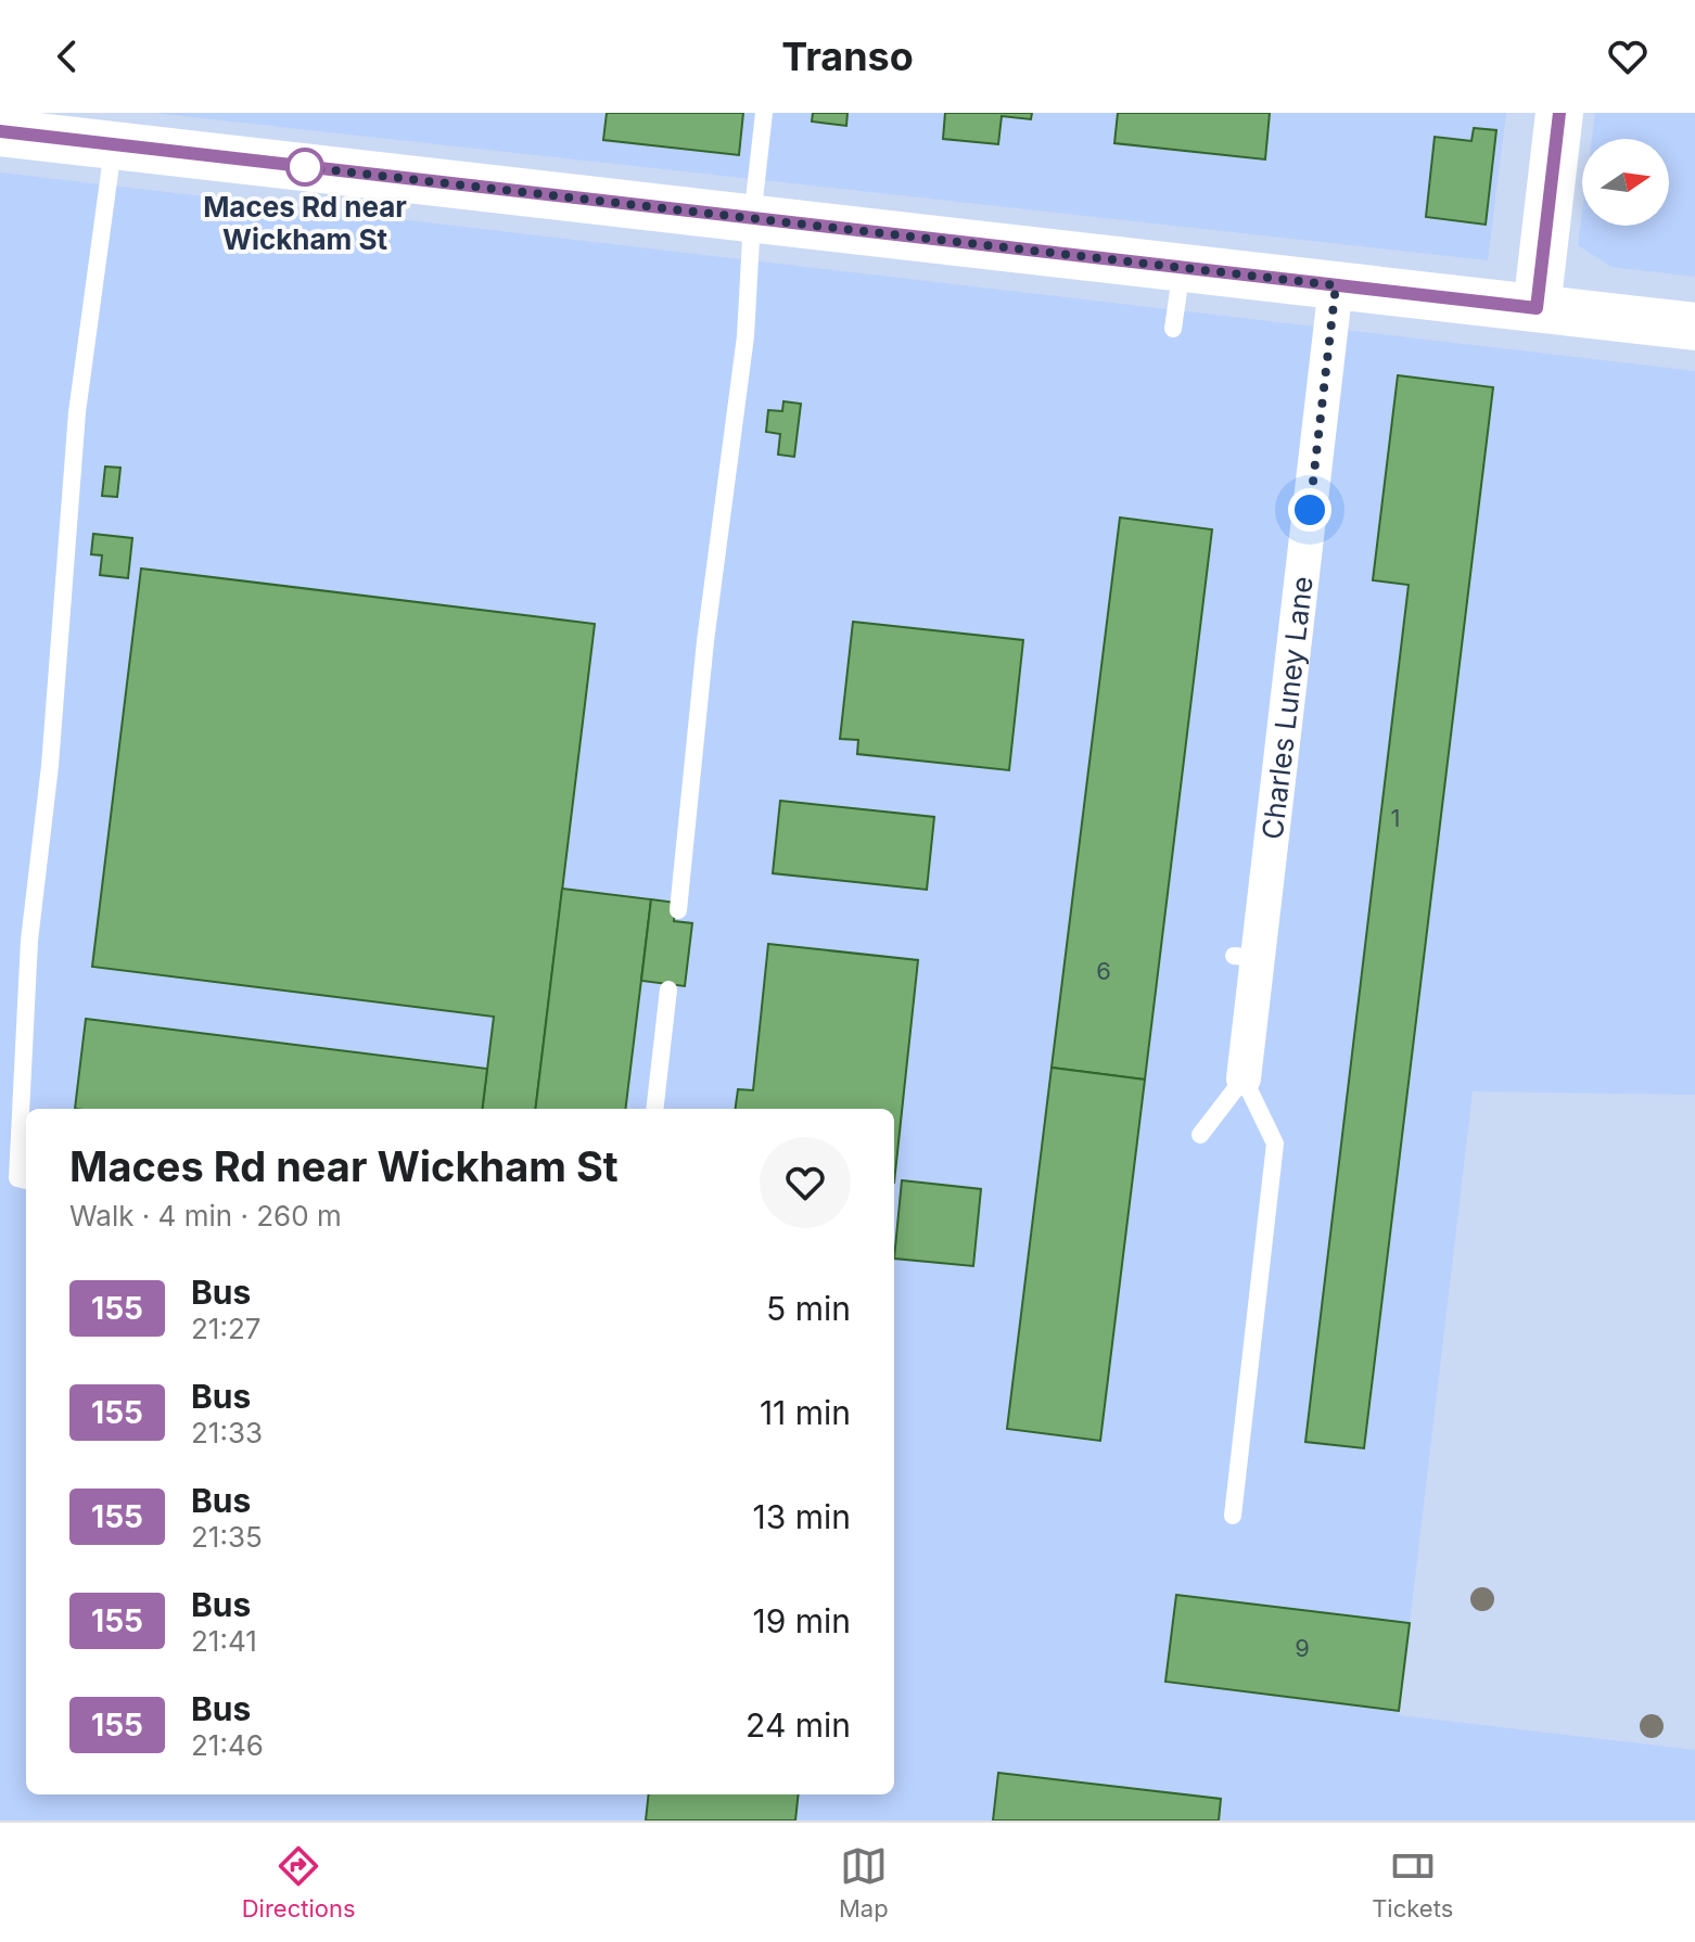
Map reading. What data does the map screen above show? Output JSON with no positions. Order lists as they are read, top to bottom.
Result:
{
  "streets": {
    "street": ["Charles Luney Lane"]
  },
  "places": ["Maces Rd near Wickham St"],
  "lines": ["bus line 155"],
  "house_numbers": ["1", "6", "9"],
  "north": "right",
  "page": {
    "header": "Transo",
    "heading": ["Maces Rd near Wickham St", "Walk · 4 min · 260 m"],
    "list": [
      {
        "mark": "155",
        "name": "Bus",
        "note": "21:27",
        "value": "5 min"
      },
      {
        "mark": "155",
        "name": "Bus",
        "note": "21:33",
        "value": "11 min"
      },
      {
        "mark": "155",
        "name": "Bus",
        "note": "21:35",
        "value": "13 min"
      },
      {
        "mark": "155",
        "name": "Bus",
        "note": "21:41",
        "value": "19 min"
      },
      {
        "mark": "155",
        "name": "Bus",
        "note": "21:46",
        "value": "24 min"
      }
    ],
    "tabs": ["Directions", "Map", "Tickets"]
  }
}
